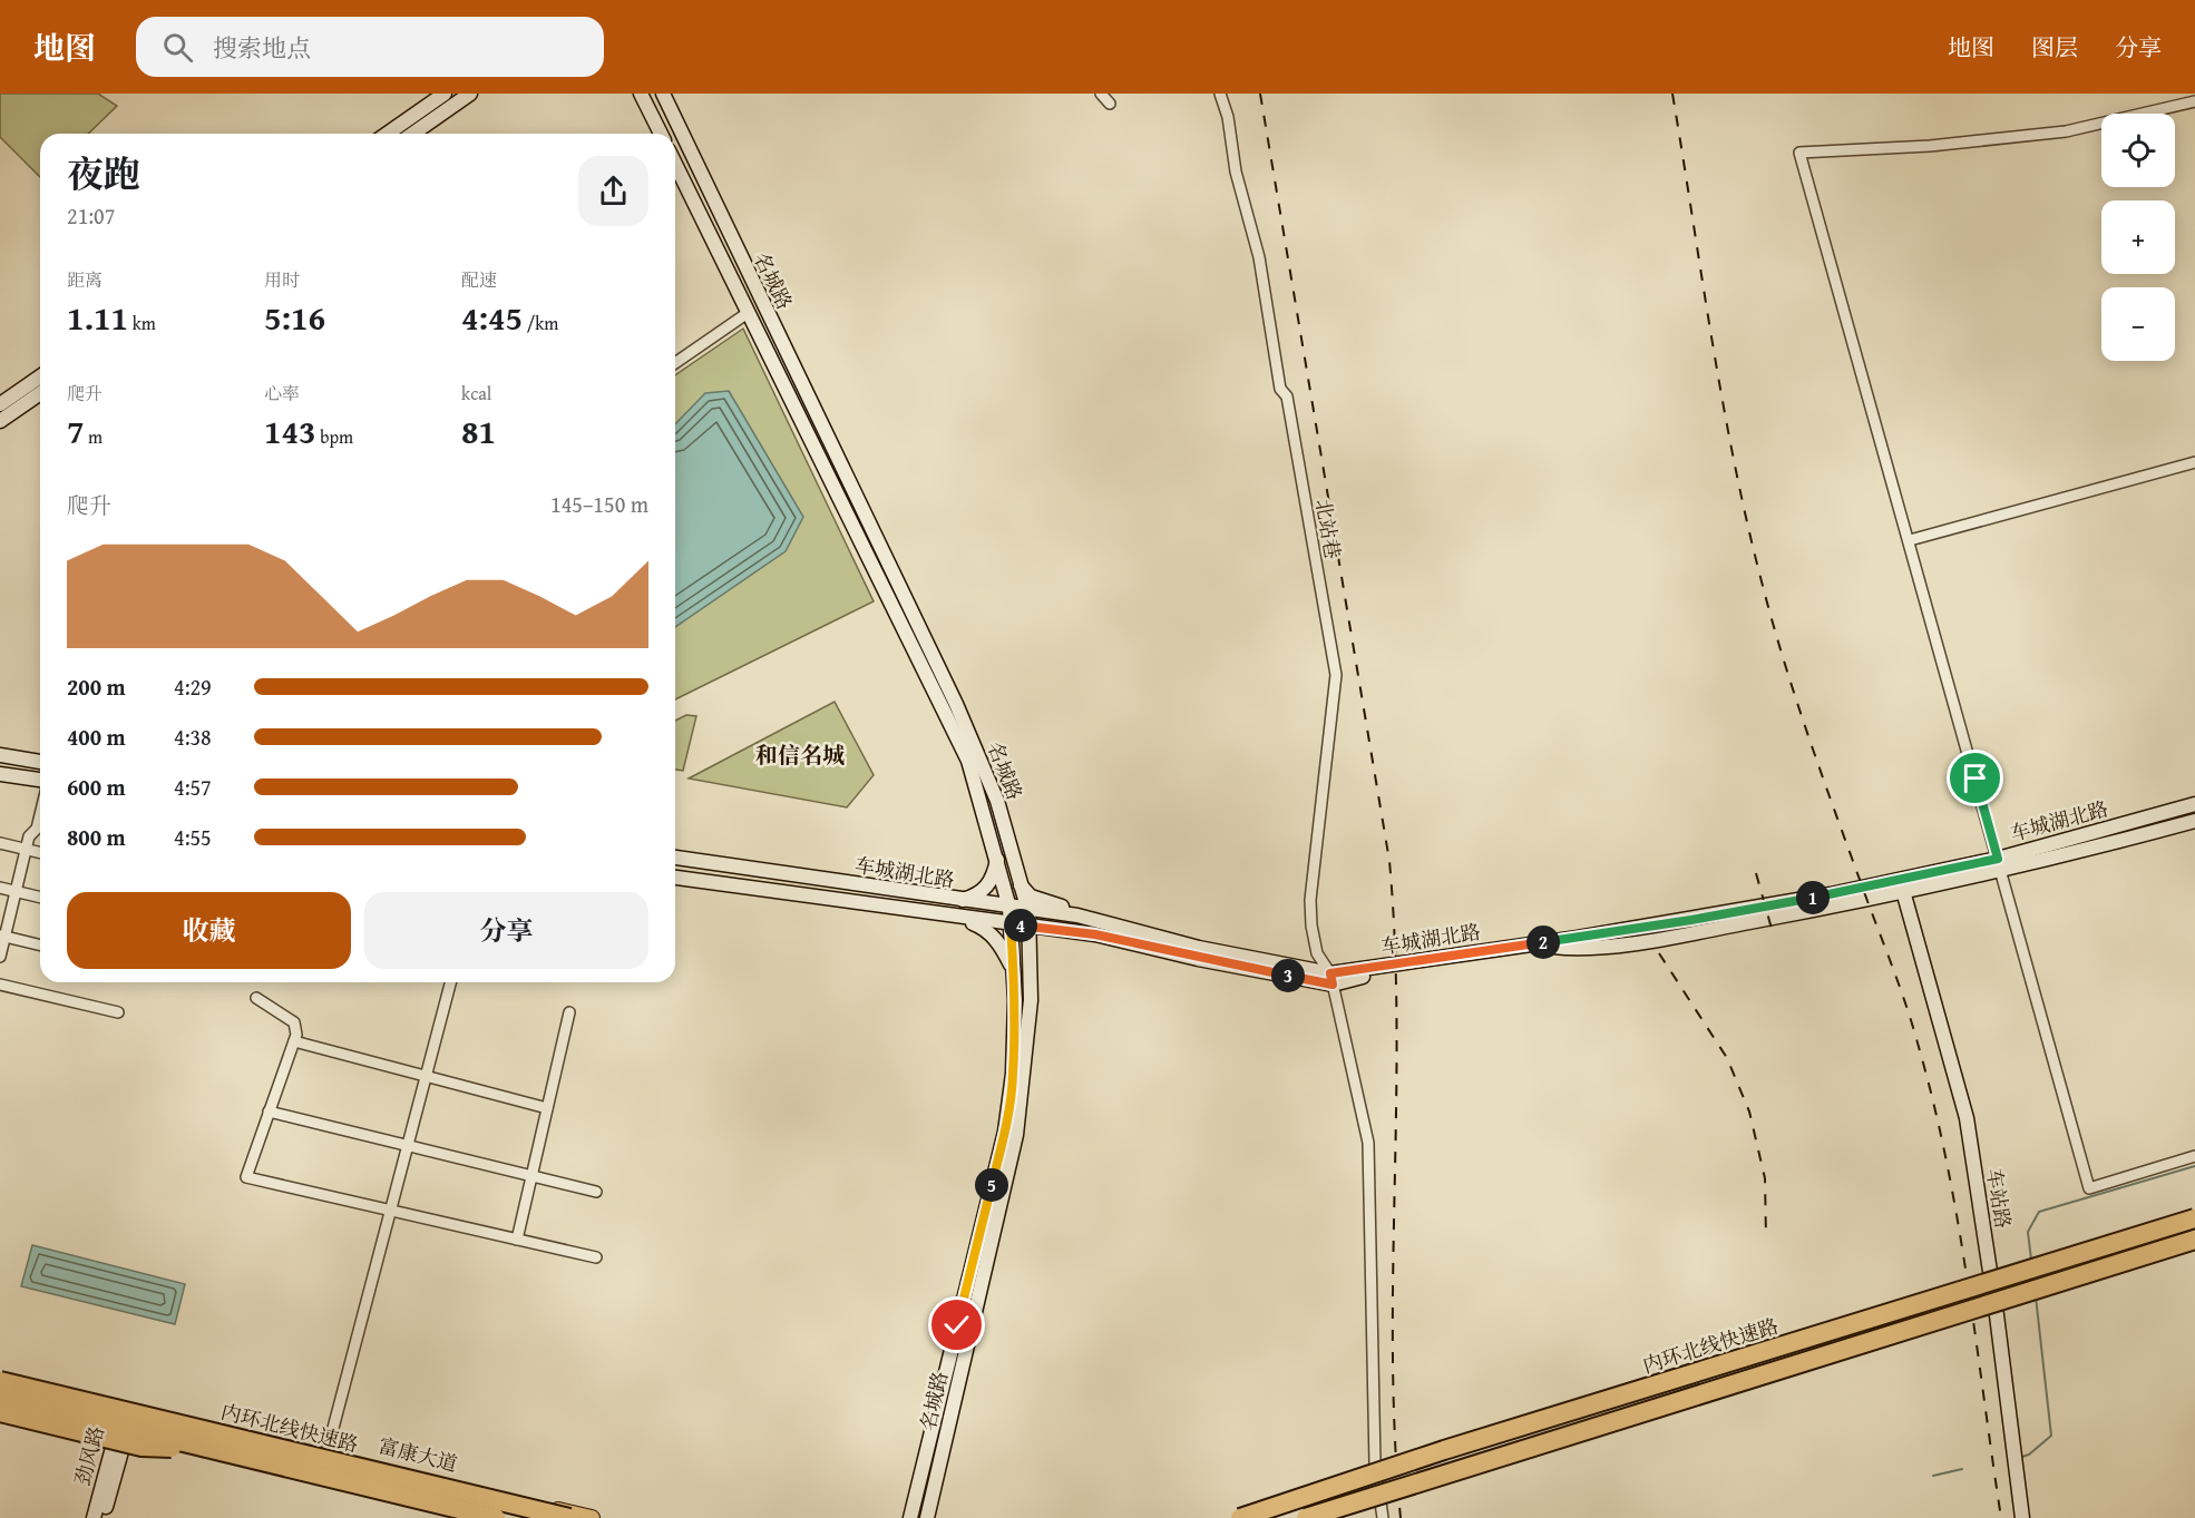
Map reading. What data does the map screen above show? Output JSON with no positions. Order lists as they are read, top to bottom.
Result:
{
  "streets": {
    "highway": ["内环北线快速路"],
    "main road": [
      "名城路",
      "车城湖北路",
      "车站路",
      "富康大道",
      "劲风路"
    ],
    "street": ["北站巷"]
  },
  "crossings": [
    ["名城路", "车城湖北路"],
    ["北站巷", "车城湖北路"],
    ["车城湖北路", "车站路"],
    ["富康大道", "劲风路"]
  ],
  "districts": ["和信名城"],
  "page": {
    "header": "地图",
    "search": "搜索地点",
    "nav": ["地图", "图层", "分享"],
    "map_buttons": ["+", "−"],
    "heading": ["夜跑", "21:07"],
    "stats": [
      ["距离", "1.11 km"],
      ["用时", "5:16"],
      ["配速", "4:45 /km"],
      ["爬升", "7 m"],
      ["心率", "143 bpm"],
      ["kcal", "81"]
    ],
    "chart": ["爬升", "145–150 m"],
    "list": [
      {
        "name": "200 m",
        "note": "4:29"
      },
      {
        "name": "400 m",
        "note": "4:38"
      },
      {
        "name": "600 m",
        "note": "4:57"
      },
      {
        "name": "800 m",
        "note": "4:55"
      }
    ],
    "buttons": ["收藏", "分享"],
    "pins": [
      "1",
      "4",
      "2",
      "3",
      "5"
    ]
  }
}
